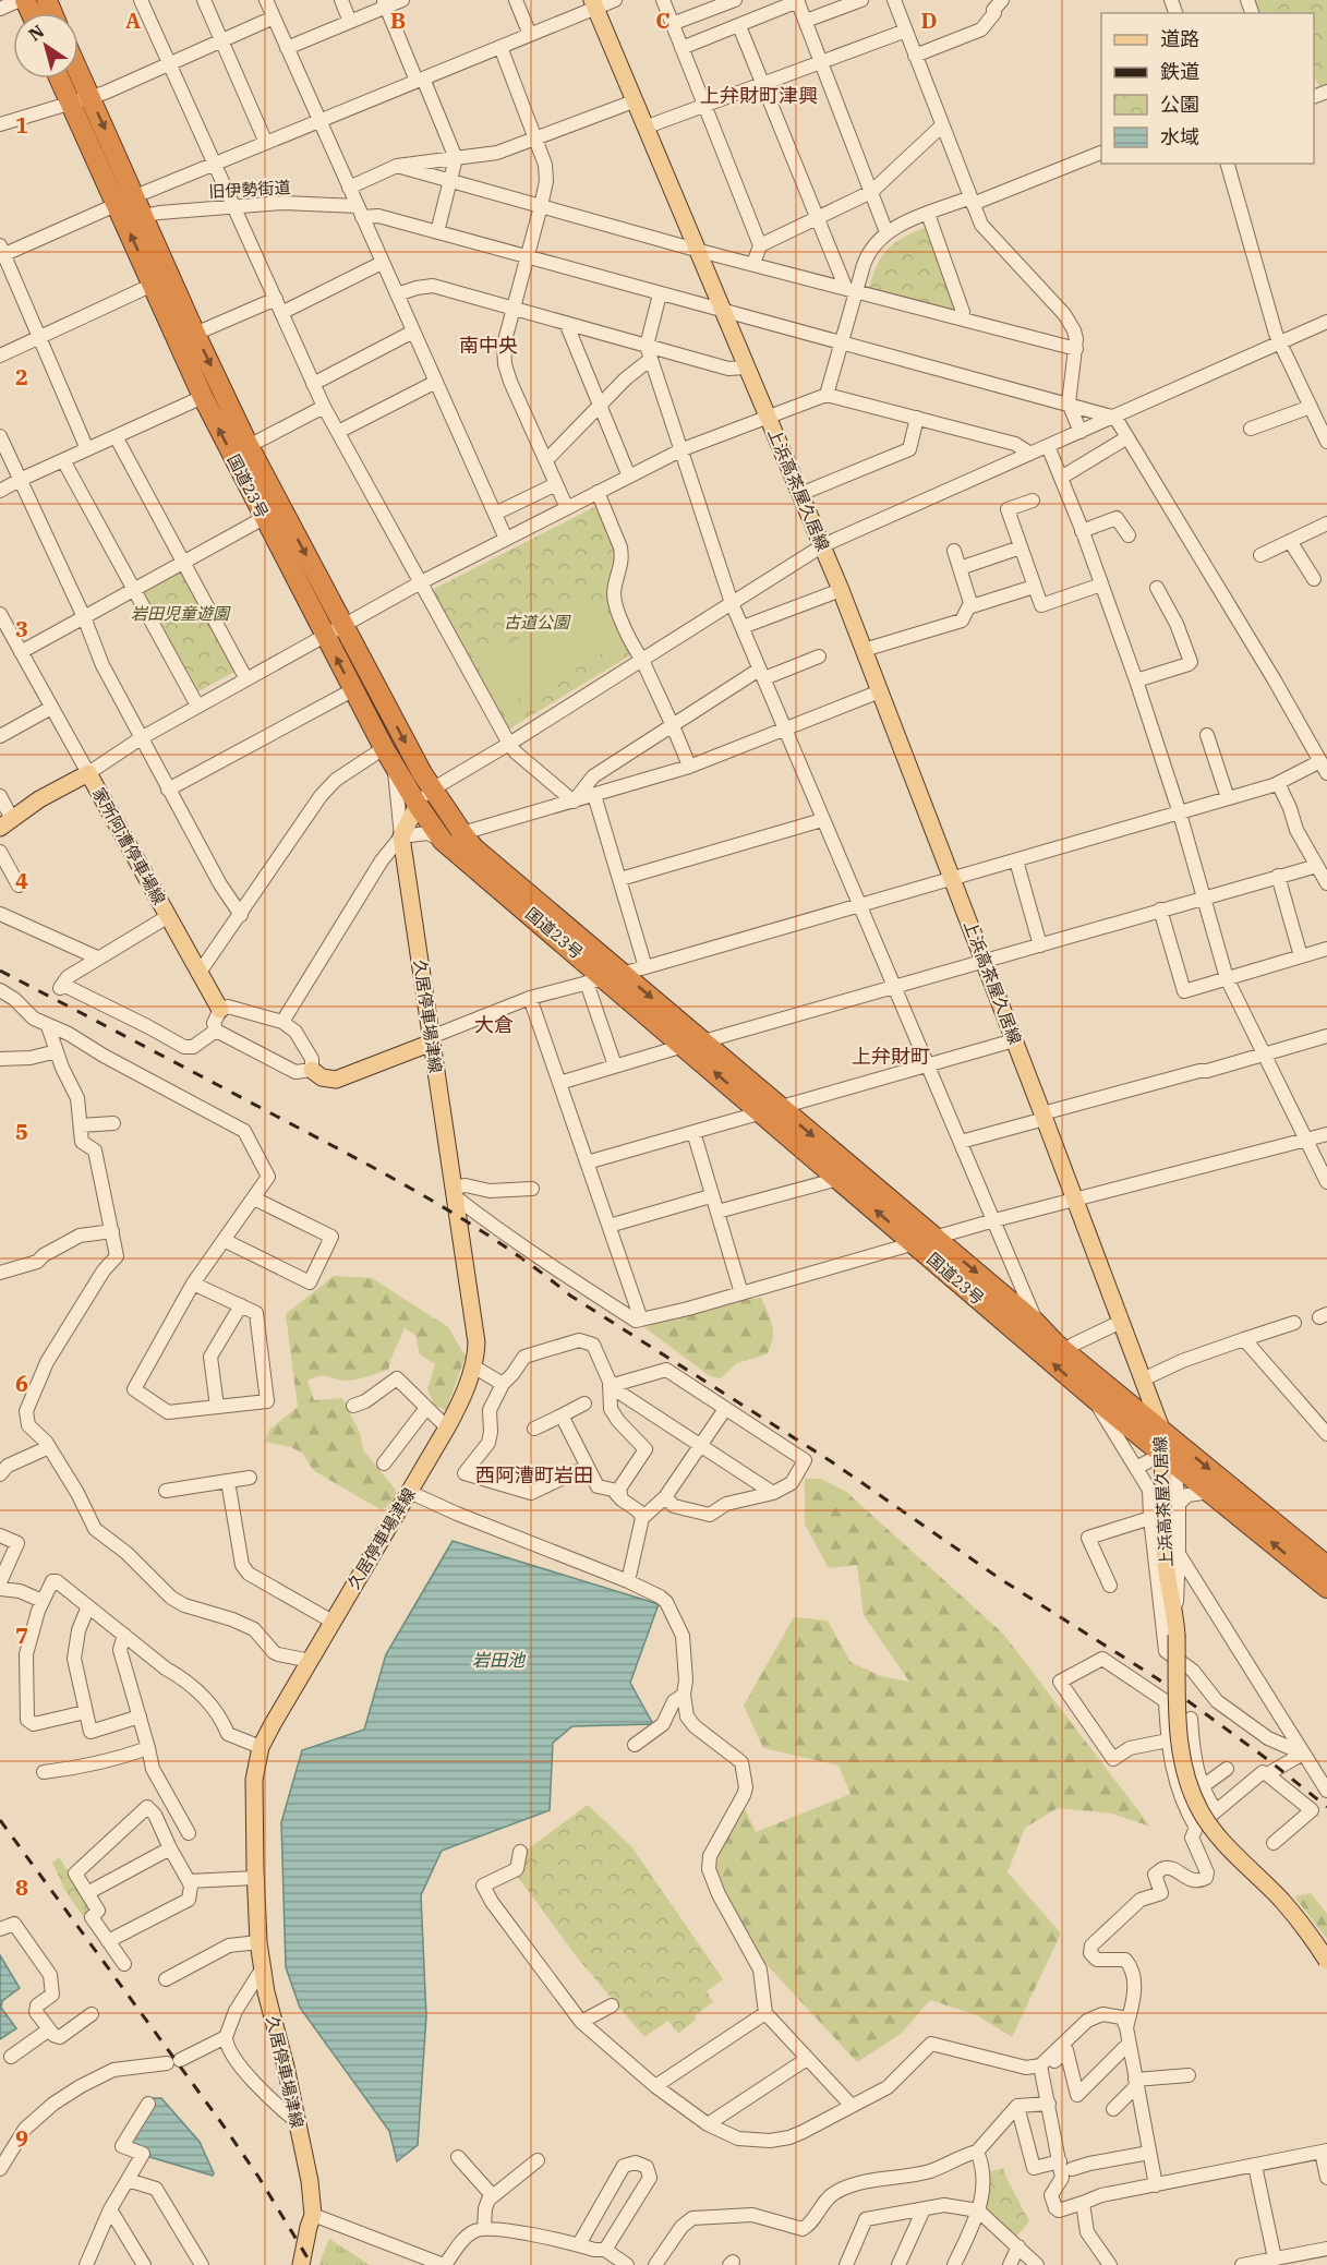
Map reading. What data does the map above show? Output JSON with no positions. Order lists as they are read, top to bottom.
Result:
{
  "streets": {
    "highway": ["国道23号"],
    "main road": ["上浜高茶屋久居線", "家所阿漕停車場線", "久居停車場津線"],
    "street": ["旧伊勢街道"]
  },
  "crossings": [
    ["旧伊勢街道", "国道23号"],
    ["旧伊勢街道", "上浜高茶屋久居線"],
    ["国道23号", "上浜高茶屋久居線"]
  ],
  "districts": [
    "上弁財町津興",
    "南中央",
    "大倉",
    "上弁財町",
    "西阿漕町岩田"
  ],
  "water": ["岩田池"],
  "parks": ["岩田児童遊園", "古道公園"],
  "legend": [
    "道路",
    "鉄道",
    "公園",
    "水域"
  ],
  "north": "top left",
  "grid": {
    "columns": [
      "A",
      "B",
      "C",
      "D"
    ],
    "rows": [
      "1",
      "2",
      "3",
      "4",
      "5",
      "6",
      "7",
      "8",
      "9"
    ]
  }
}
